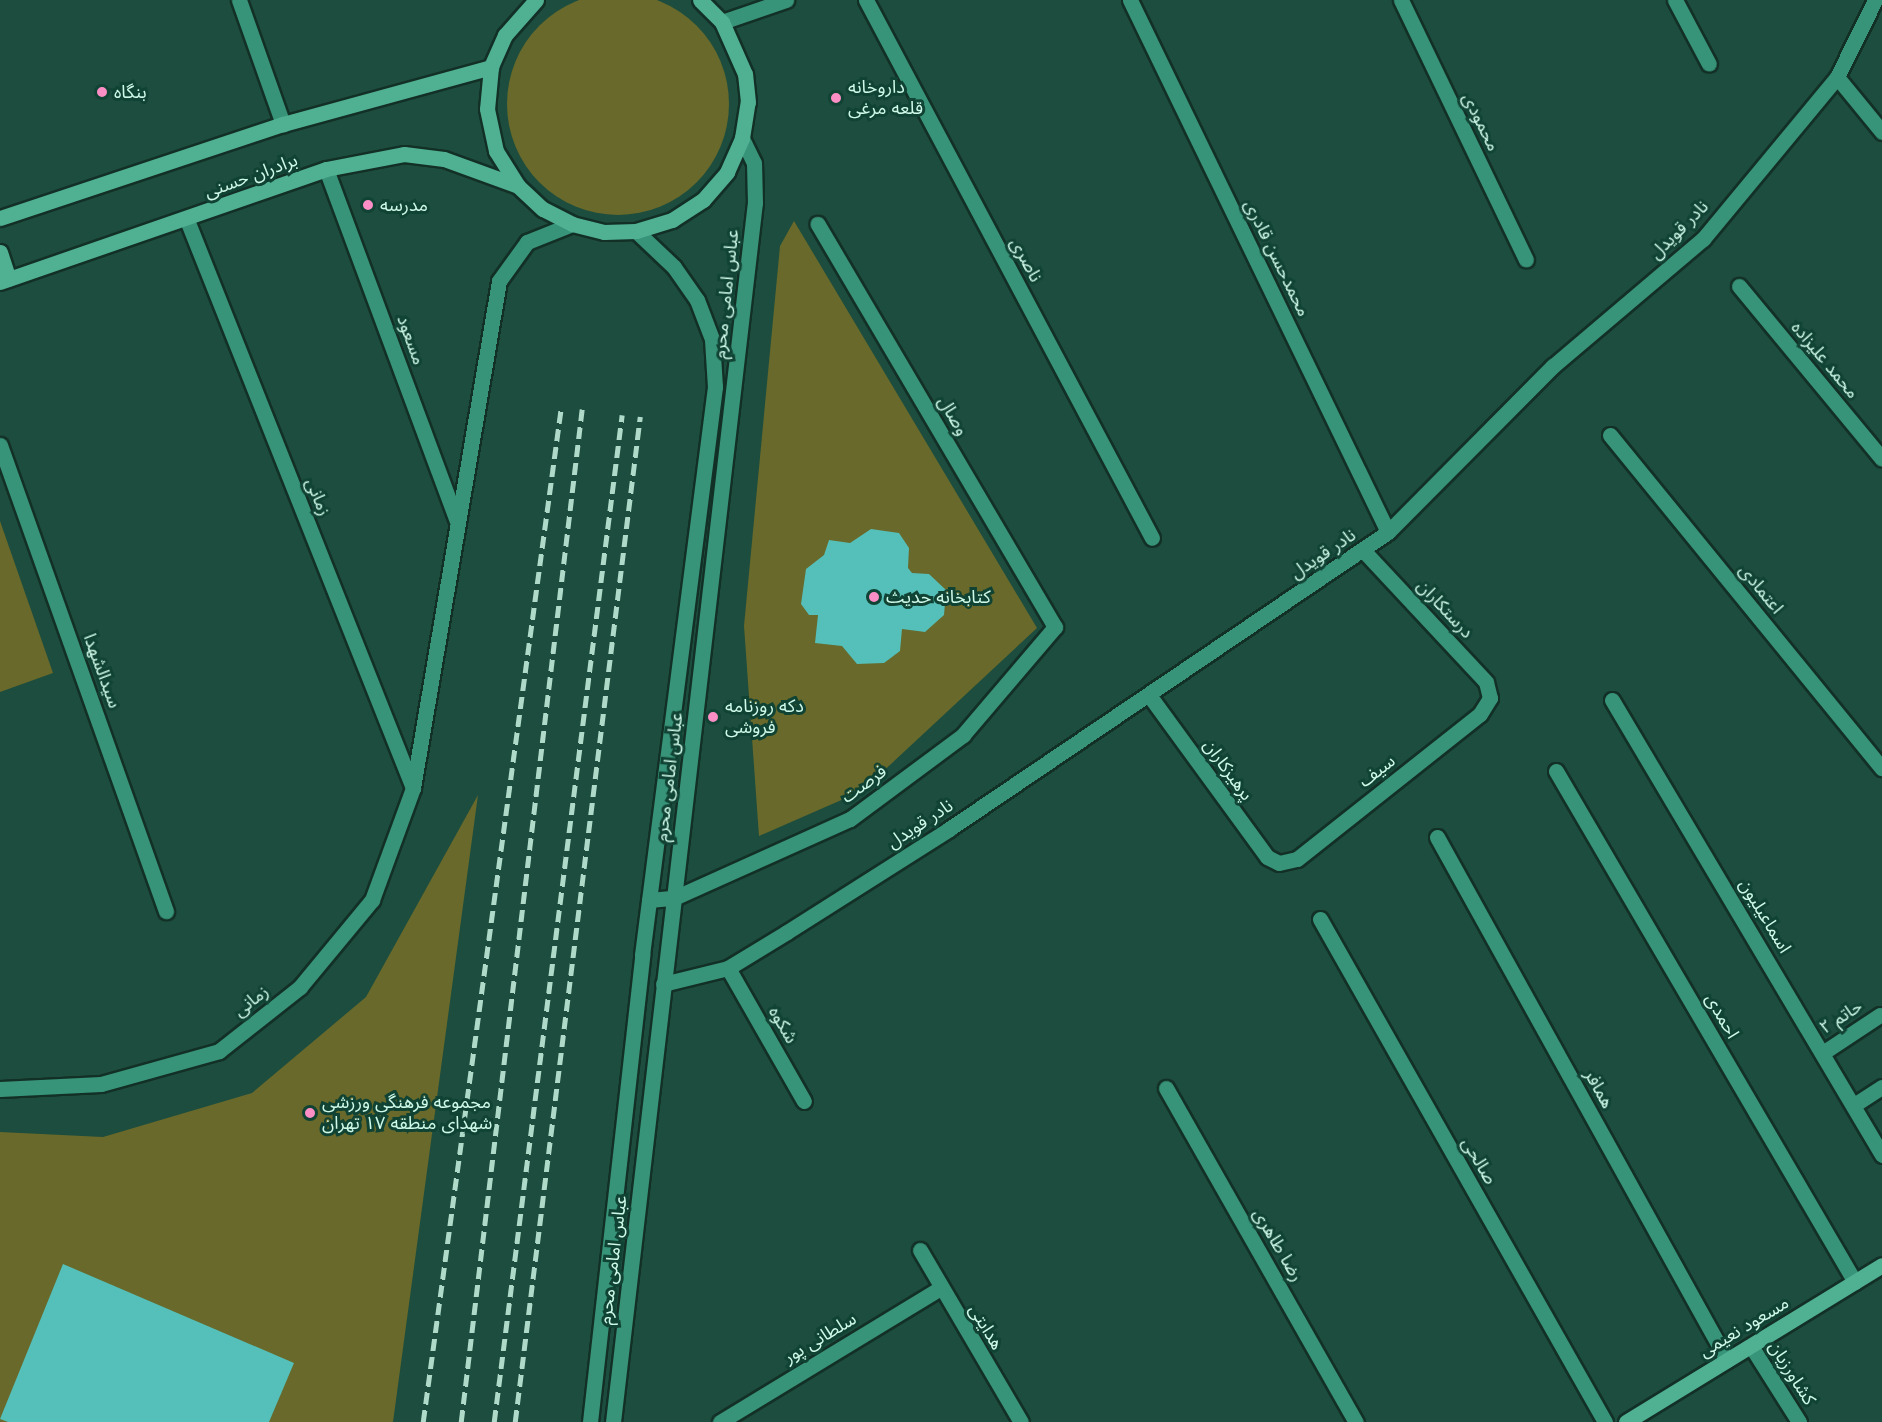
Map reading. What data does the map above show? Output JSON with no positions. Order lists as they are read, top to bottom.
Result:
{
  "streets": {
    "main road": ["برادران حسنی", "مسعود نعیمی"],
    "street": [
      "محمودی",
      "نادر قویدل",
      "محمدحسن قادری",
      "ناصری",
      "عباس امامی محرم",
      "مسعود",
      "محمد علیزاده",
      "وصال",
      "زمانی",
      "اعتمادی",
      "درستکاران",
      "سیدالشهدا",
      "پرهیزکاران",
      "سیف",
      "فرصت",
      "اسماعیلیون",
      "احمدی",
      "حاتم ۲",
      "شکوه",
      "همافر",
      "صالحی",
      "رضا طاهری",
      "هدایتی",
      "سلطانی پور",
      "کشاورزیان"
    ]
  },
  "crossings": [
    ["برادران حسنی", "مسعود"],
    ["برادران حسنی", "زمانی"],
    ["نادر قویدل", "محمدحسن قادری"],
    ["نادر قویدل", "عباس امامی محرم"],
    ["نادر قویدل", "درستکاران"],
    ["نادر قویدل", "پرهیزکاران"],
    ["نادر قویدل", "شکوه"],
    ["عباس امامی محرم", "فرصت"],
    ["مسعود", "زمانی"],
    ["وصال", "فرصت"],
    ["درستکاران", "سیف"],
    ["پرهیزکاران", "سیف"],
    ["اسماعیلیون", "حاتم ۲"],
    ["احمدی", "مسعود نعیمی"],
    ["همافر", "مسعود نعیمی"],
    ["هدایتی", "سلطانی پور"],
    ["مسعود نعیمی", "کشاورزیان"]
  ],
  "places": [
    "بنگاه",
    "داروخانه قلعه مرغی",
    "مدرسه",
    "کتابخانه حدیث",
    "دکه روزنامه فروشی",
    "مجموعه فرهنگی ورزشی شهدای منطقه ۱۷ تهران"
  ]
}
